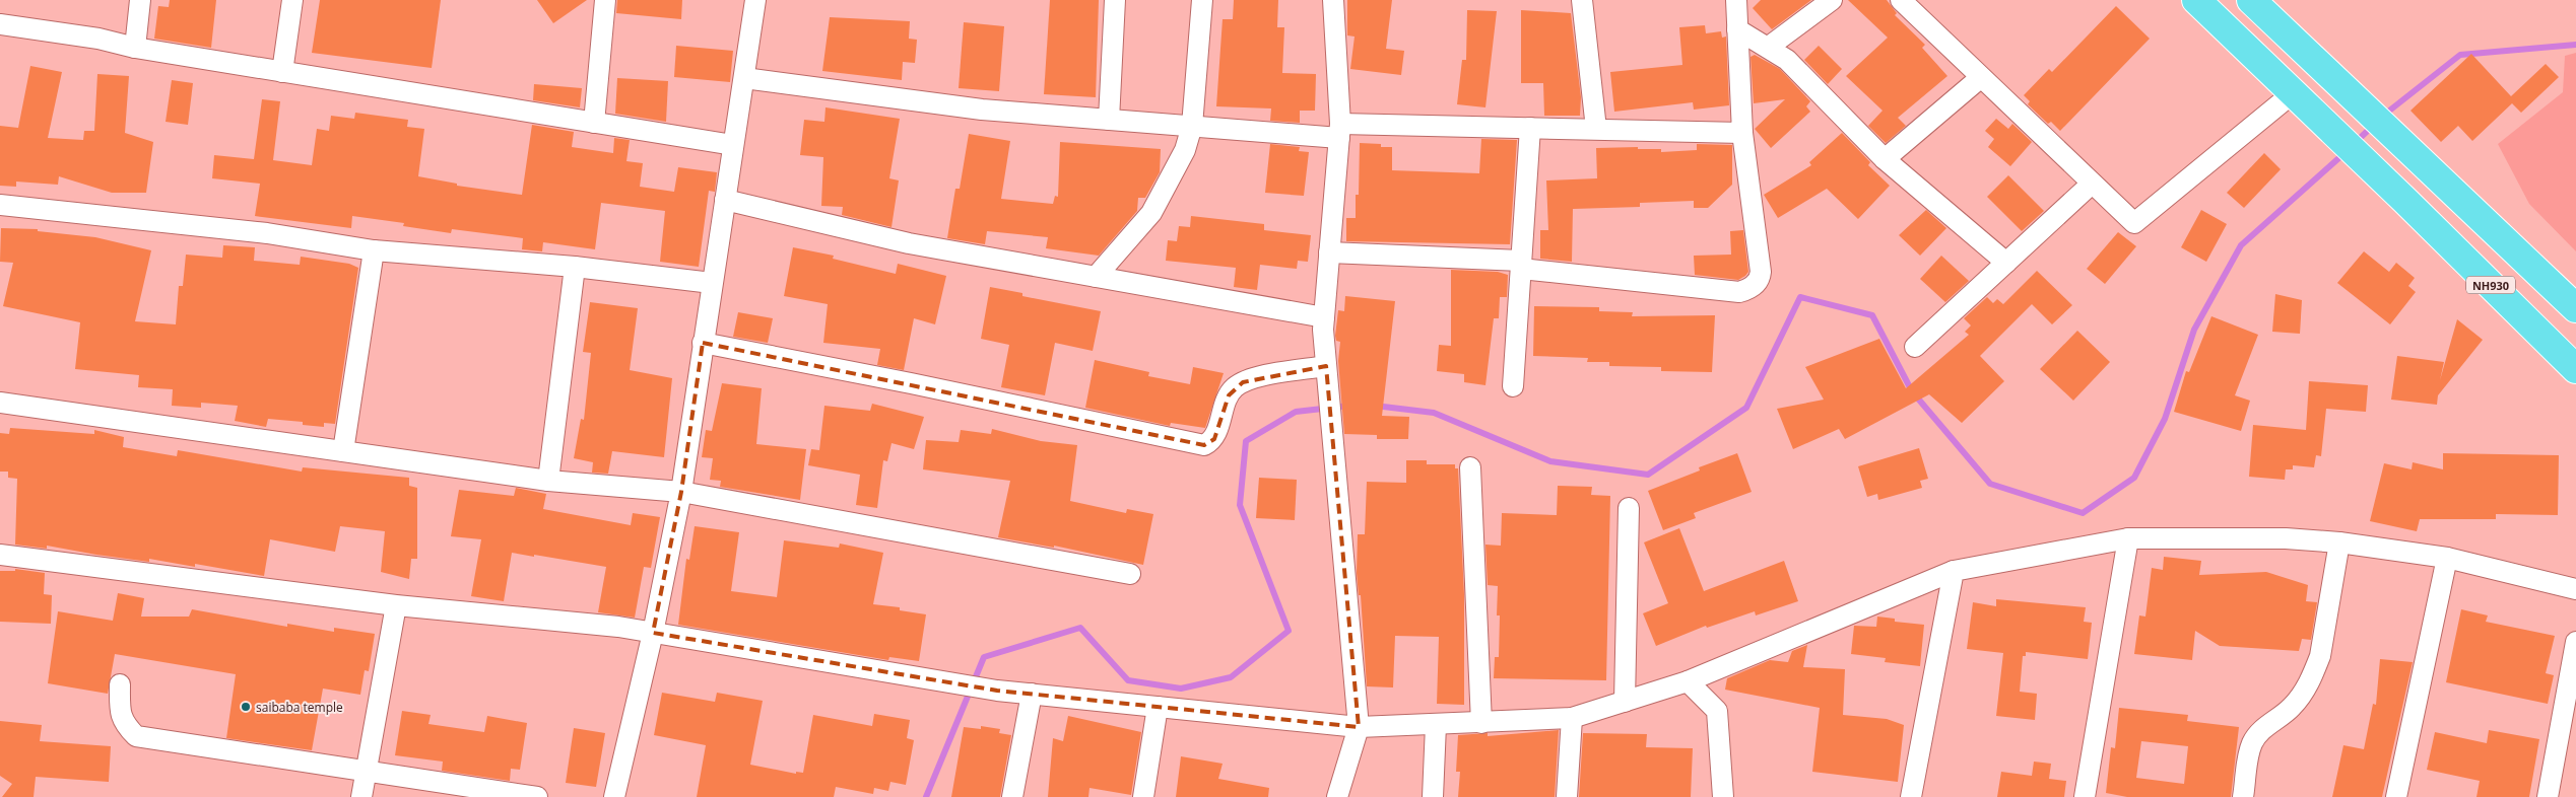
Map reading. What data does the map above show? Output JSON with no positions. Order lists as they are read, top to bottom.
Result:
{
  "streets": {
    "highway": ["NH930"]
  },
  "places": ["saibaba temple"]
}
